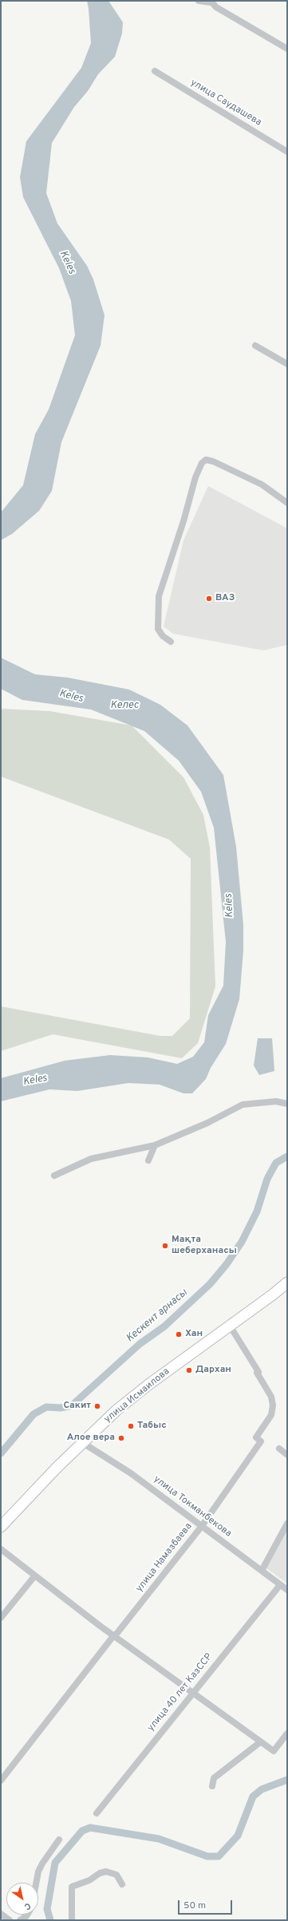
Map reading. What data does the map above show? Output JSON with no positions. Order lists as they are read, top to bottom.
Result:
{
  "streets": {
    "main road": ["улица Исмаилова"],
    "street": [
      "улица Саудашева",
      "улица Токманбекова",
      "улица Намазбаева",
      "улица 40 лет КазССР"
    ]
  },
  "crossings": [
    ["улица Исмаилова", "улица Токманбекова"],
    ["улица Исмаилова", "улица Намазбаева"],
    ["улица Токманбекова", "улица Намазбаева"],
    ["улица Токманбекова", "улица 40 лет КазССР"]
  ],
  "water": ["Keles", "Келес", "Кескент арнасы"],
  "places": [
    "ВАЗ",
    "Мақта шеберханасы",
    "Хан",
    "Дархан",
    "Сакит",
    "Табыс",
    "Алое вера"
  ],
  "scale_bar": "50 m",
  "north": "bottom right"
}
